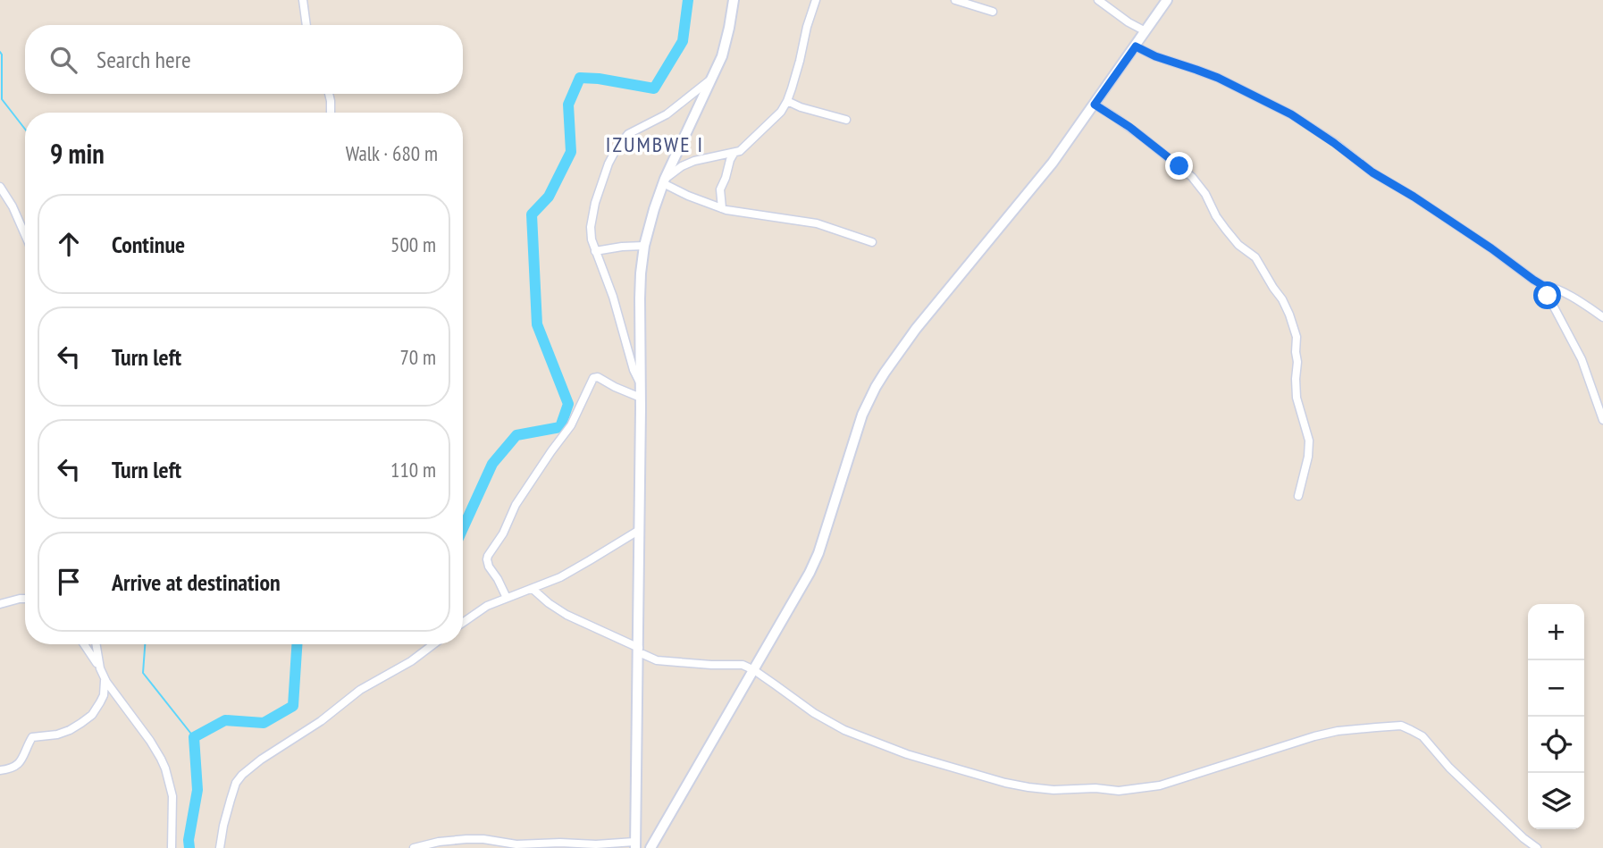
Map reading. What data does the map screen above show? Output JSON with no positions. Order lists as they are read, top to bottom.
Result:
{
  "districts": ["IZUMBWE I"],
  "page": {
    "search": "Search here",
    "heading": ["9 min", "Walk · 680 m"],
    "list": [
      ["Continue", "500 m"],
      ["Turn left", "70 m"],
      ["Turn left", "110 m"],
      "Arrive at destination"
    ],
    "map_buttons": ["+", "−"]
  }
}
